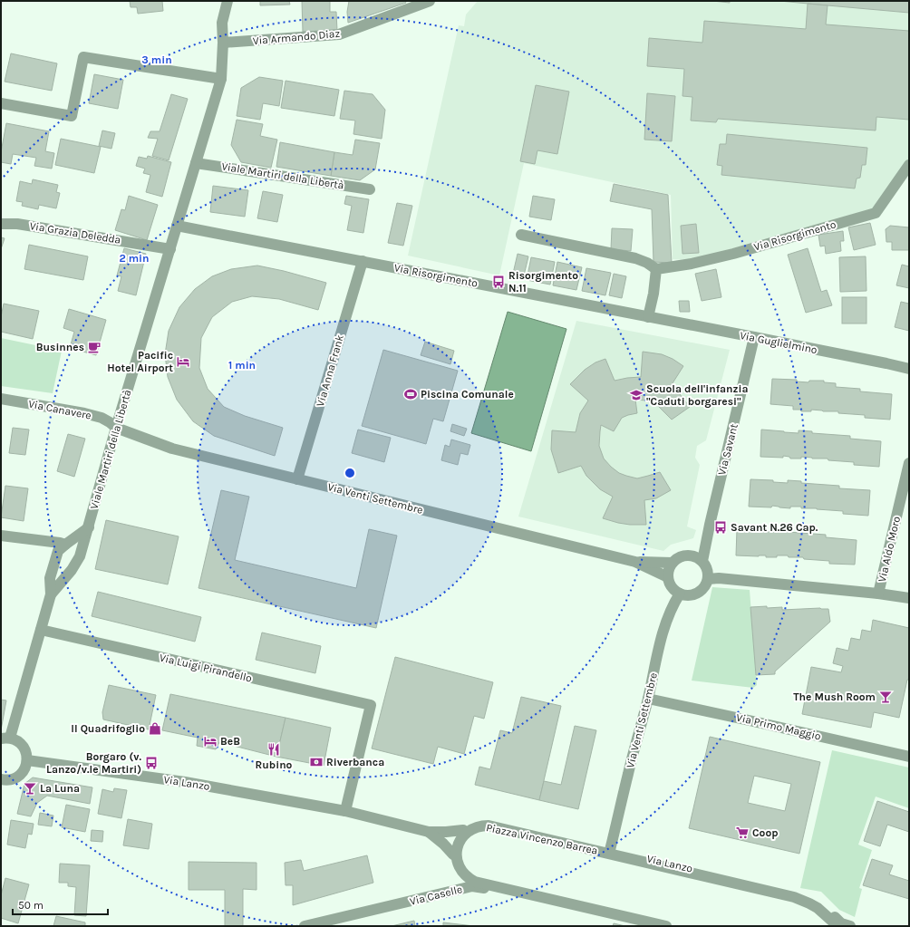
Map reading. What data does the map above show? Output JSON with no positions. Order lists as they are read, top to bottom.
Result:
{
  "streets": {
    "street": [
      "Via Armando Diaz",
      "Viale Martiri della Libertà",
      "Via Grazia Deledda",
      "Via Risorgimento",
      "Via Guglielmino",
      "Via Anna Frank",
      "Via Canavere",
      "Via Savant",
      "Via Venti Settembre",
      "Via Aldo Moro",
      "Via Luigi Pirandello",
      "Via Primo Maggio",
      "Via Lanzo",
      "Piazza Vincenzo Barrea",
      "Via Caselle"
    ]
  },
  "crossings": [
    ["Via Armando Diaz", "Viale Martiri della Libertà"],
    ["Viale Martiri della Libertà", "Via Grazia Deledda"],
    ["Viale Martiri della Libertà", "Via Risorgimento"],
    ["Viale Martiri della Libertà", "Via Canavere"],
    ["Viale Martiri della Libertà", "Via Venti Settembre"],
    ["Viale Martiri della Libertà", "Via Luigi Pirandello"],
    ["Via Risorgimento", "Via Guglielmino"],
    ["Via Risorgimento", "Via Anna Frank"],
    ["Via Guglielmino", "Via Savant"],
    ["Via Anna Frank", "Via Venti Settembre"],
    ["Via Canavere", "Via Venti Settembre"],
    ["Via Savant", "Via Venti Settembre"],
    ["Via Venti Settembre", "Via Primo Maggio"],
    ["Via Venti Settembre", "Via Lanzo"],
    ["Via Luigi Pirandello", "Via Lanzo"]
  ],
  "places": {
    "bus stop": ["Risorgimento N.11", "Savant N.26 Cap.", "Borgaro (v. Lanzo/v.le Martiri)"],
    "cafe": ["Businnes"],
    "hotel": ["Pacific Hotel Airport", "BeB"],
    "sports": ["Piscina Comunale"],
    "school or university": ["Scuola dell'infanzia \"Caduti borgaresi\""],
    "bar": ["The Mush Room", "La Luna"],
    "shop": ["Il Quadrifoglio"],
    "restaurant": ["Rubino"],
    "bank": ["Riverbanca"],
    "supermarket": ["Coop"]
  },
  "scale_bar": "50 m",
  "rings": ["3 min", "2 min", "1 min"]
}
